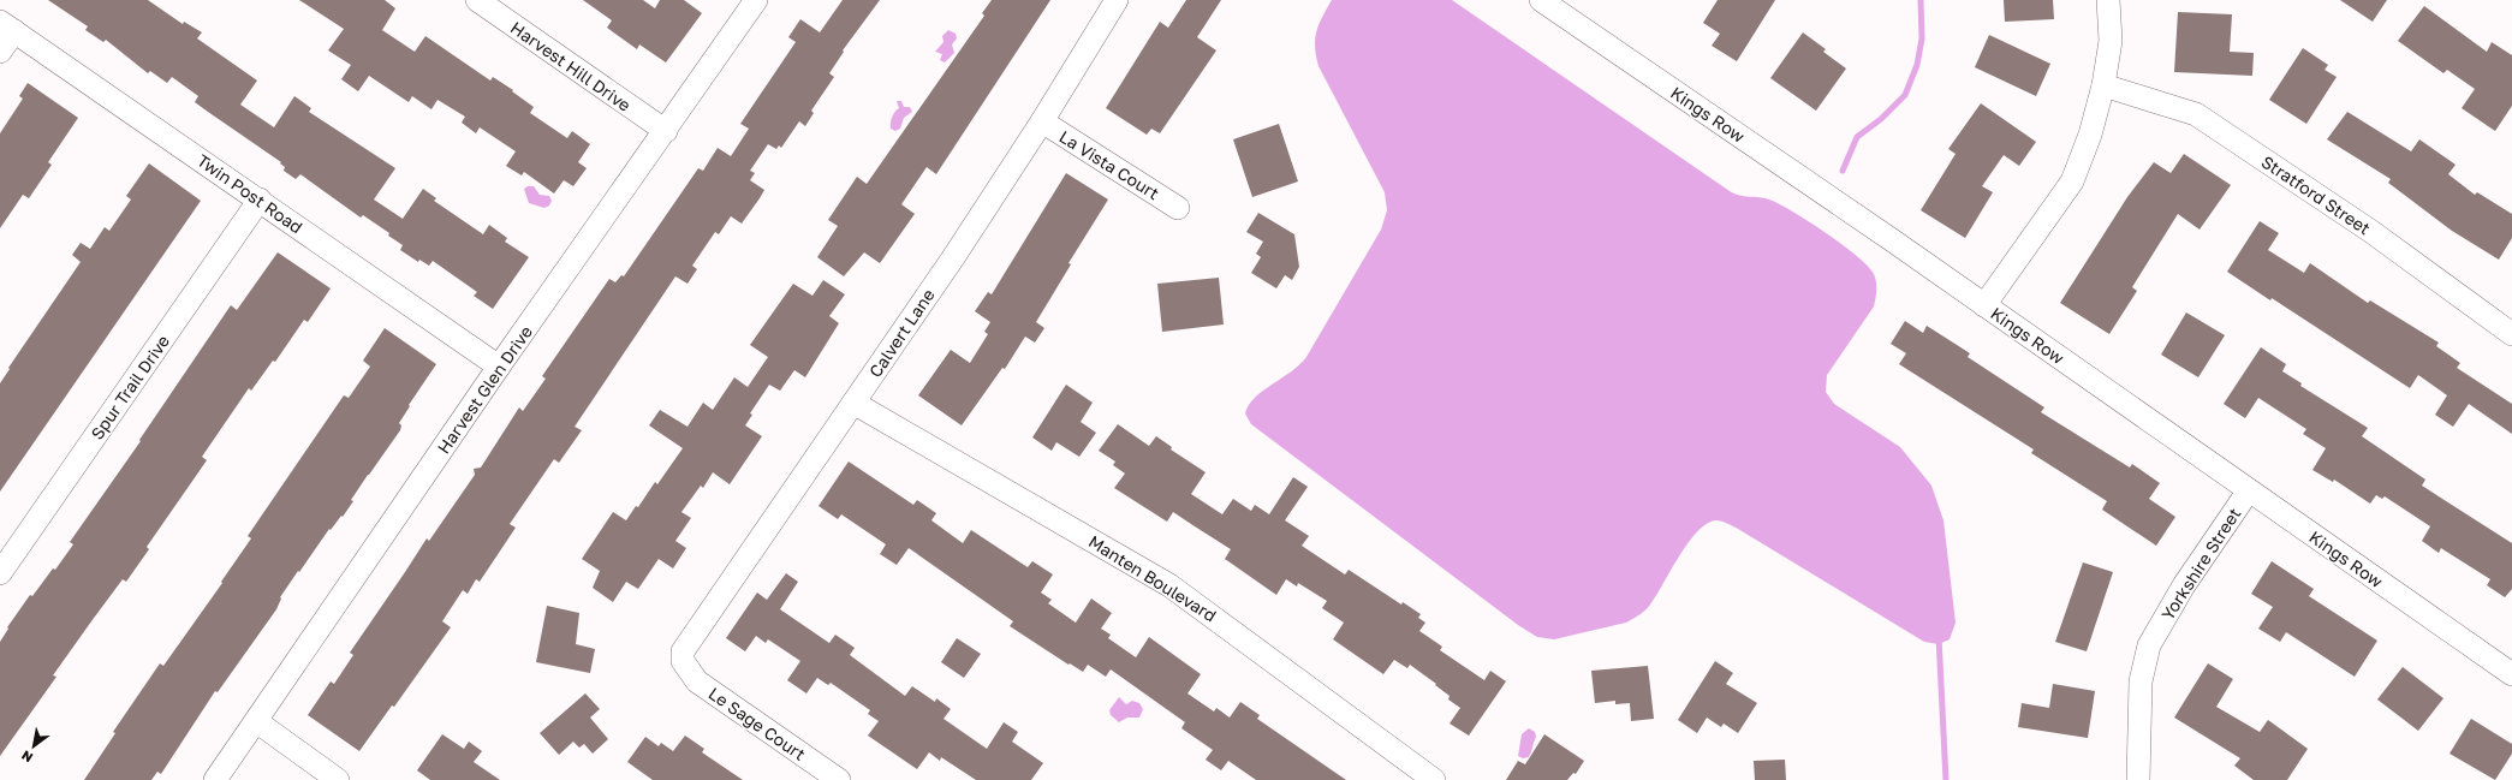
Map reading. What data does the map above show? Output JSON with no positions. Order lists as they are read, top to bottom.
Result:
{
  "streets": {
    "street": [
      "Harvest Hill Drive",
      "Kings Row",
      "La Vista Court",
      "Twin Post Road",
      "Stratford Street",
      "Calvert Lane",
      "Spur Trail Drive",
      "Harvest Glen Drive",
      "Yorkshire Street",
      "Manten Boulevard",
      "Le Sage Court"
    ]
  },
  "crossings": [
    ["Harvest Hill Drive", "Harvest Glen Drive"],
    ["Kings Row", "Yorkshire Street"],
    ["La Vista Court", "Calvert Lane"],
    ["Twin Post Road", "Spur Trail Drive"],
    ["Twin Post Road", "Harvest Glen Drive"],
    ["Calvert Lane", "Manten Boulevard"],
    ["Calvert Lane", "Le Sage Court"]
  ],
  "north": "bottom left"
}
